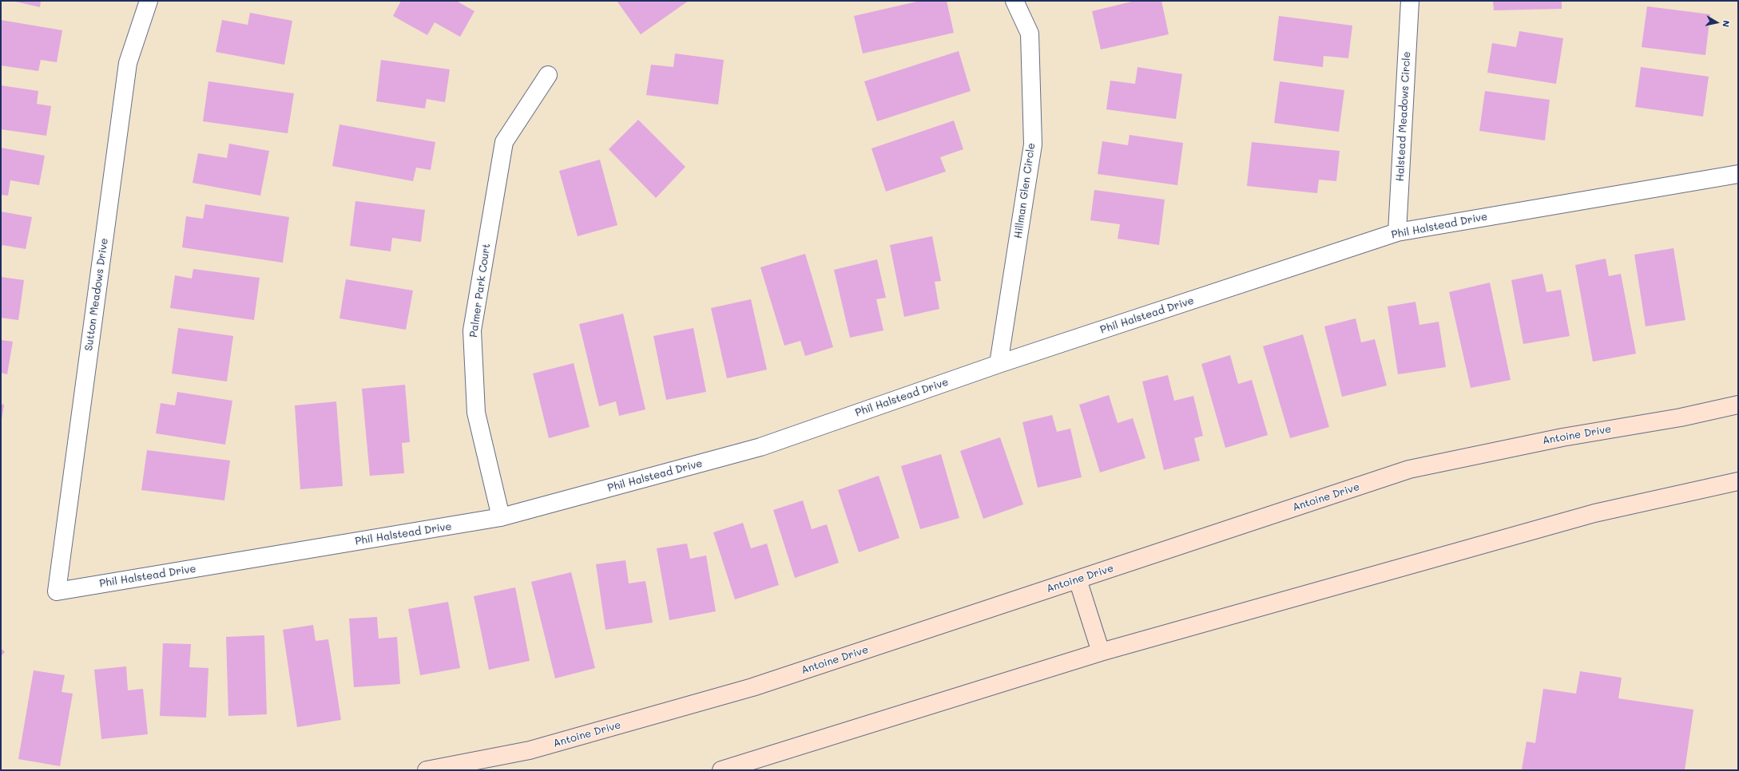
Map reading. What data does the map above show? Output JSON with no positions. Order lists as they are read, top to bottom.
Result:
{
  "streets": {
    "main road": ["Antoine Drive"],
    "street": [
      "Halstead Meadows Circle",
      "Hillman Glen Circle",
      "Phil Halstead Drive",
      "Palmer Park Court",
      "Sutton Meadows Drive"
    ]
  },
  "crossings": [
    ["Halstead Meadows Circle", "Phil Halstead Drive"],
    ["Hillman Glen Circle", "Phil Halstead Drive"],
    ["Phil Halstead Drive", "Palmer Park Court"],
    ["Phil Halstead Drive", "Sutton Meadows Drive"]
  ],
  "north": "right"
}
